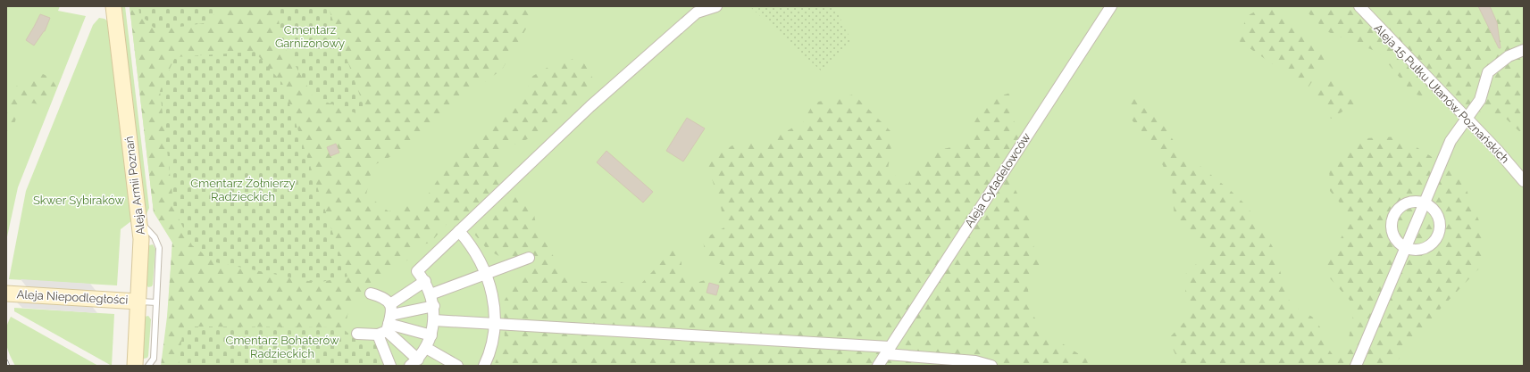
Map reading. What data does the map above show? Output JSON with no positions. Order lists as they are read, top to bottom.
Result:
{
  "streets": {
    "street": [
      "Aleja 15 Pułku Ułanów Poznańskich",
      "Aleja Cytadelowców",
      "Aleja Armii Poznań",
      "Aleja Niepodległości"
    ]
  },
  "crossings": [
    ["Aleja Armii Poznań", "Aleja Niepodległości"]
  ],
  "parks": [
    "Cmentarz Garnizonowy",
    "Cmentarz Żołnierzy Radzieckich",
    "Skwer Sybiraków",
    "Cmentarz Bohaterów Radzieckich"
  ]
}
